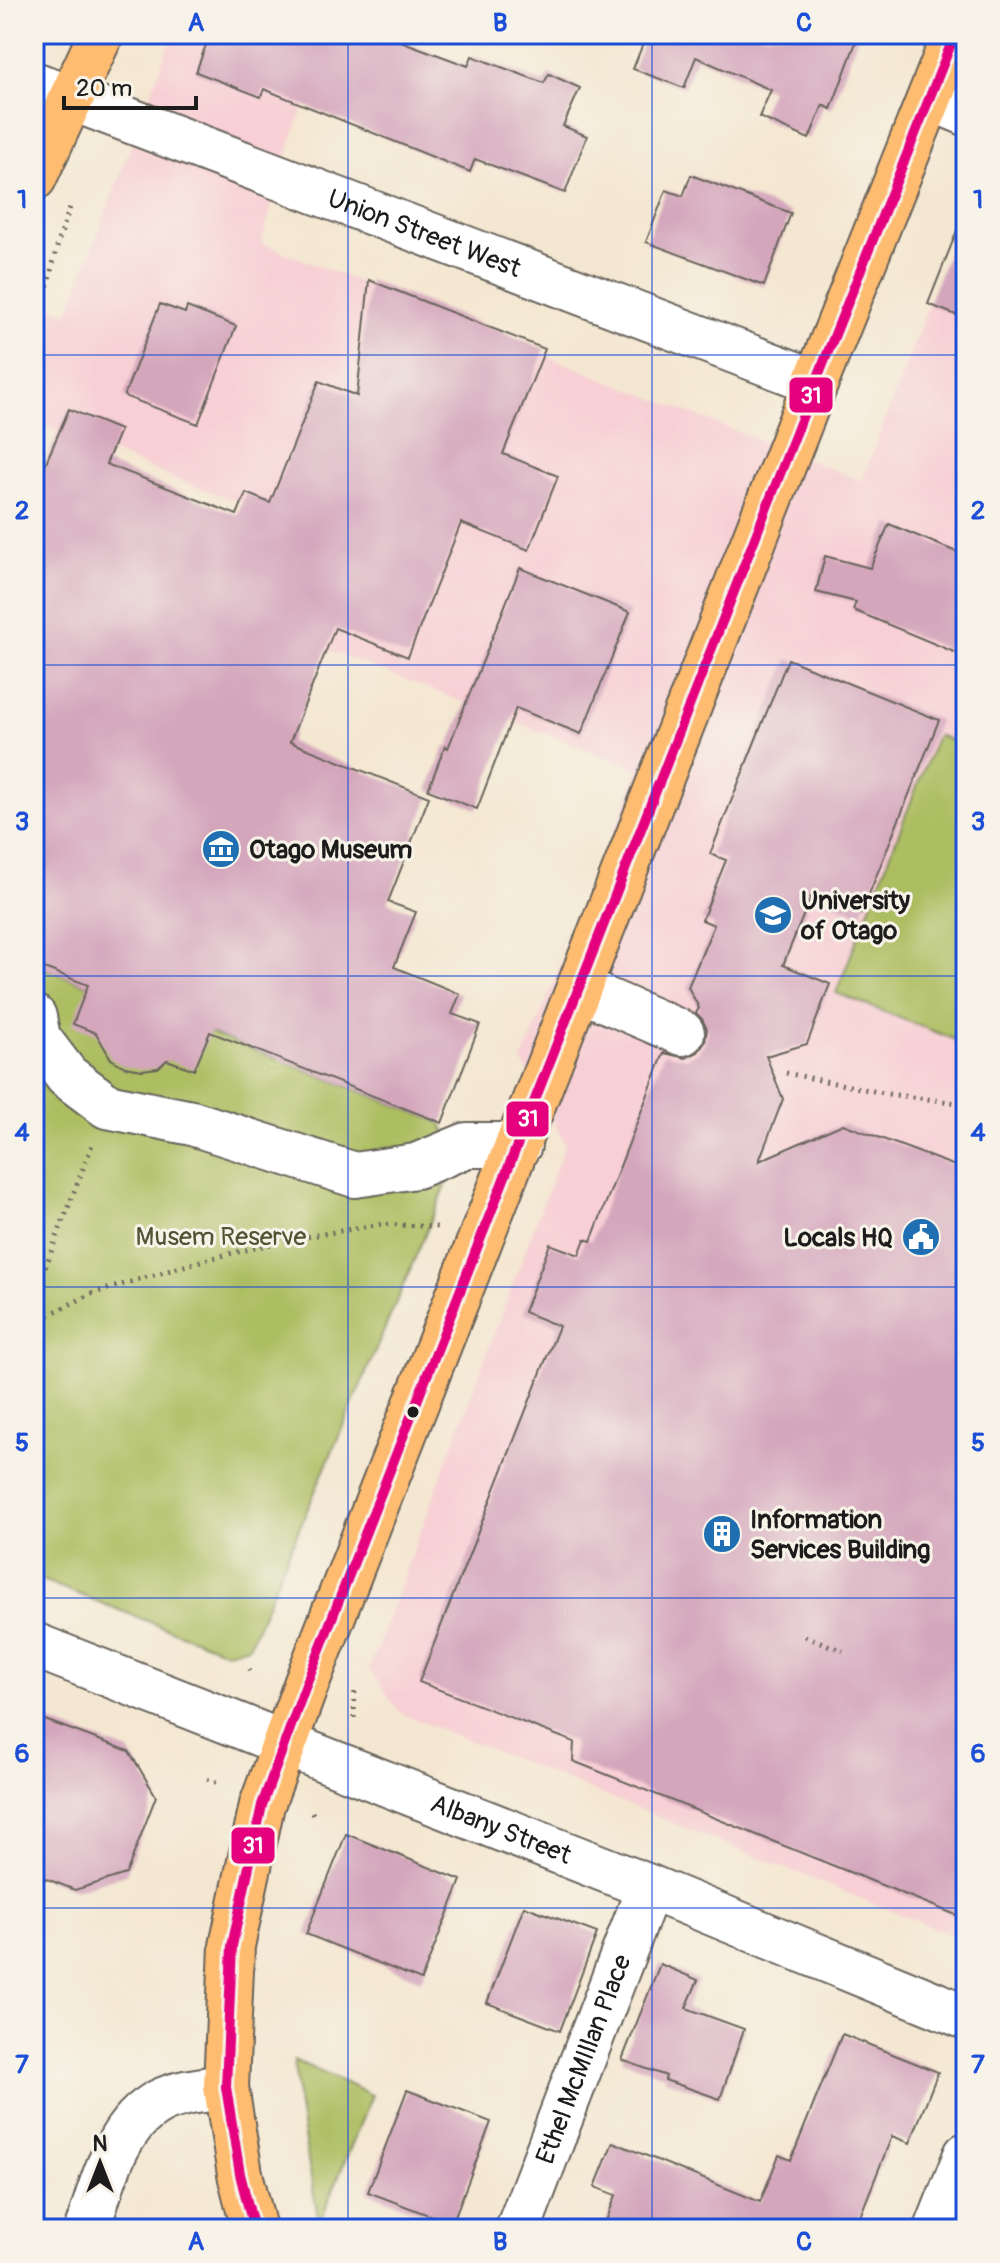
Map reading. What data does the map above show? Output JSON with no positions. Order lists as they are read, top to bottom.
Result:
{
  "streets": {
    "street": ["Union Street West", "Albany Street", "Ethel McMIllan Place"]
  },
  "crossings": [
    ["Albany Street", "Ethel McMIllan Place"]
  ],
  "parks": ["Musem Reserve"],
  "places": {
    "museum": ["Otago Museum"],
    "school or university": ["University of Otago"],
    "public building": ["Locals HQ"],
    "building": ["Information Services Building"]
  },
  "lines": ["transit line 31"],
  "scale_bar": "20 m",
  "north": "top",
  "grid": {
    "columns": ["A", "B", "C"],
    "rows": [
      "1",
      "2",
      "3",
      "4",
      "5",
      "6",
      "7"
    ]
  }
}
